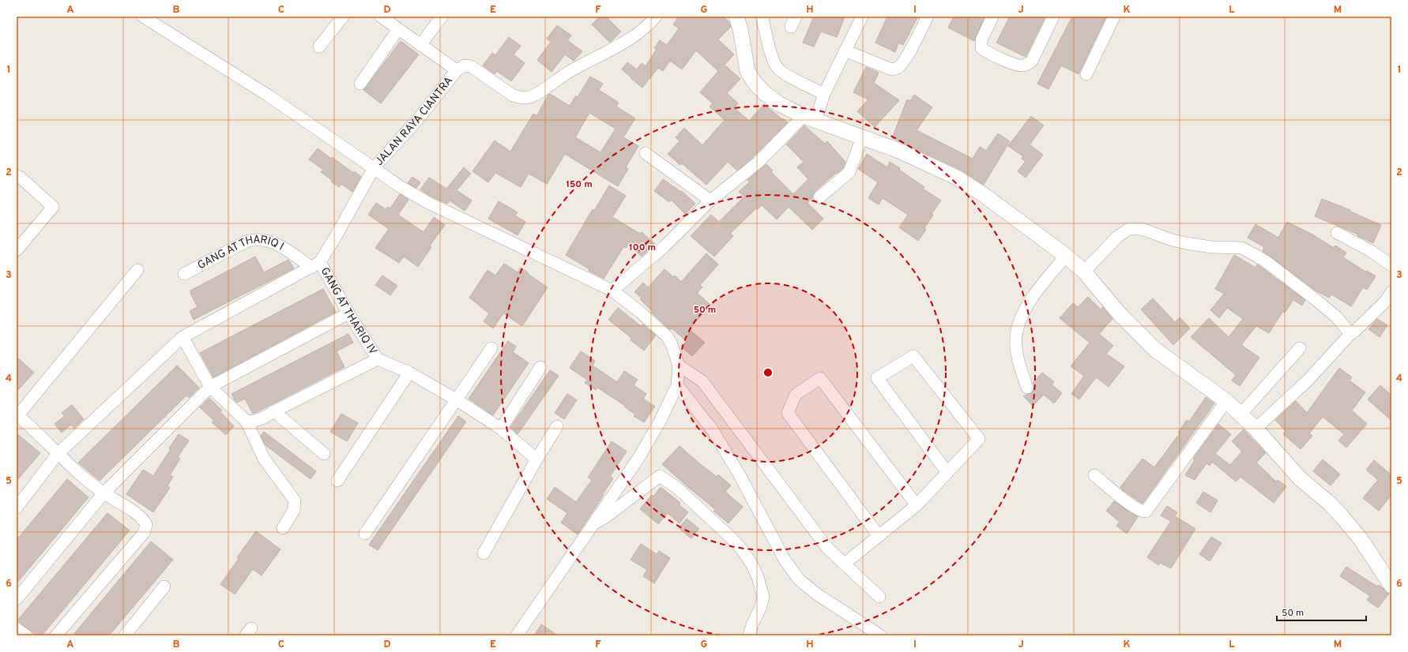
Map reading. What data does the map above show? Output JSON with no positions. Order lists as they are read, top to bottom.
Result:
{
  "streets": {
    "street": ["JALAN RAYA CIANTRA", "GANG AT THARIQ I", "GANG AT THARIQ IV"]
  },
  "crossings": [
    ["GANG AT THARIQ I", "GANG AT THARIQ IV"]
  ],
  "scale_bar": "50 m",
  "grid": {
    "columns": [
      "A",
      "B",
      "C",
      "D",
      "E",
      "F",
      "G",
      "H",
      "I",
      "J",
      "K",
      "L",
      "M"
    ],
    "rows": [
      "1",
      "2",
      "3",
      "4",
      "5",
      "6"
    ]
  },
  "rings": ["150 m", "100 m", "50 m"]
}
